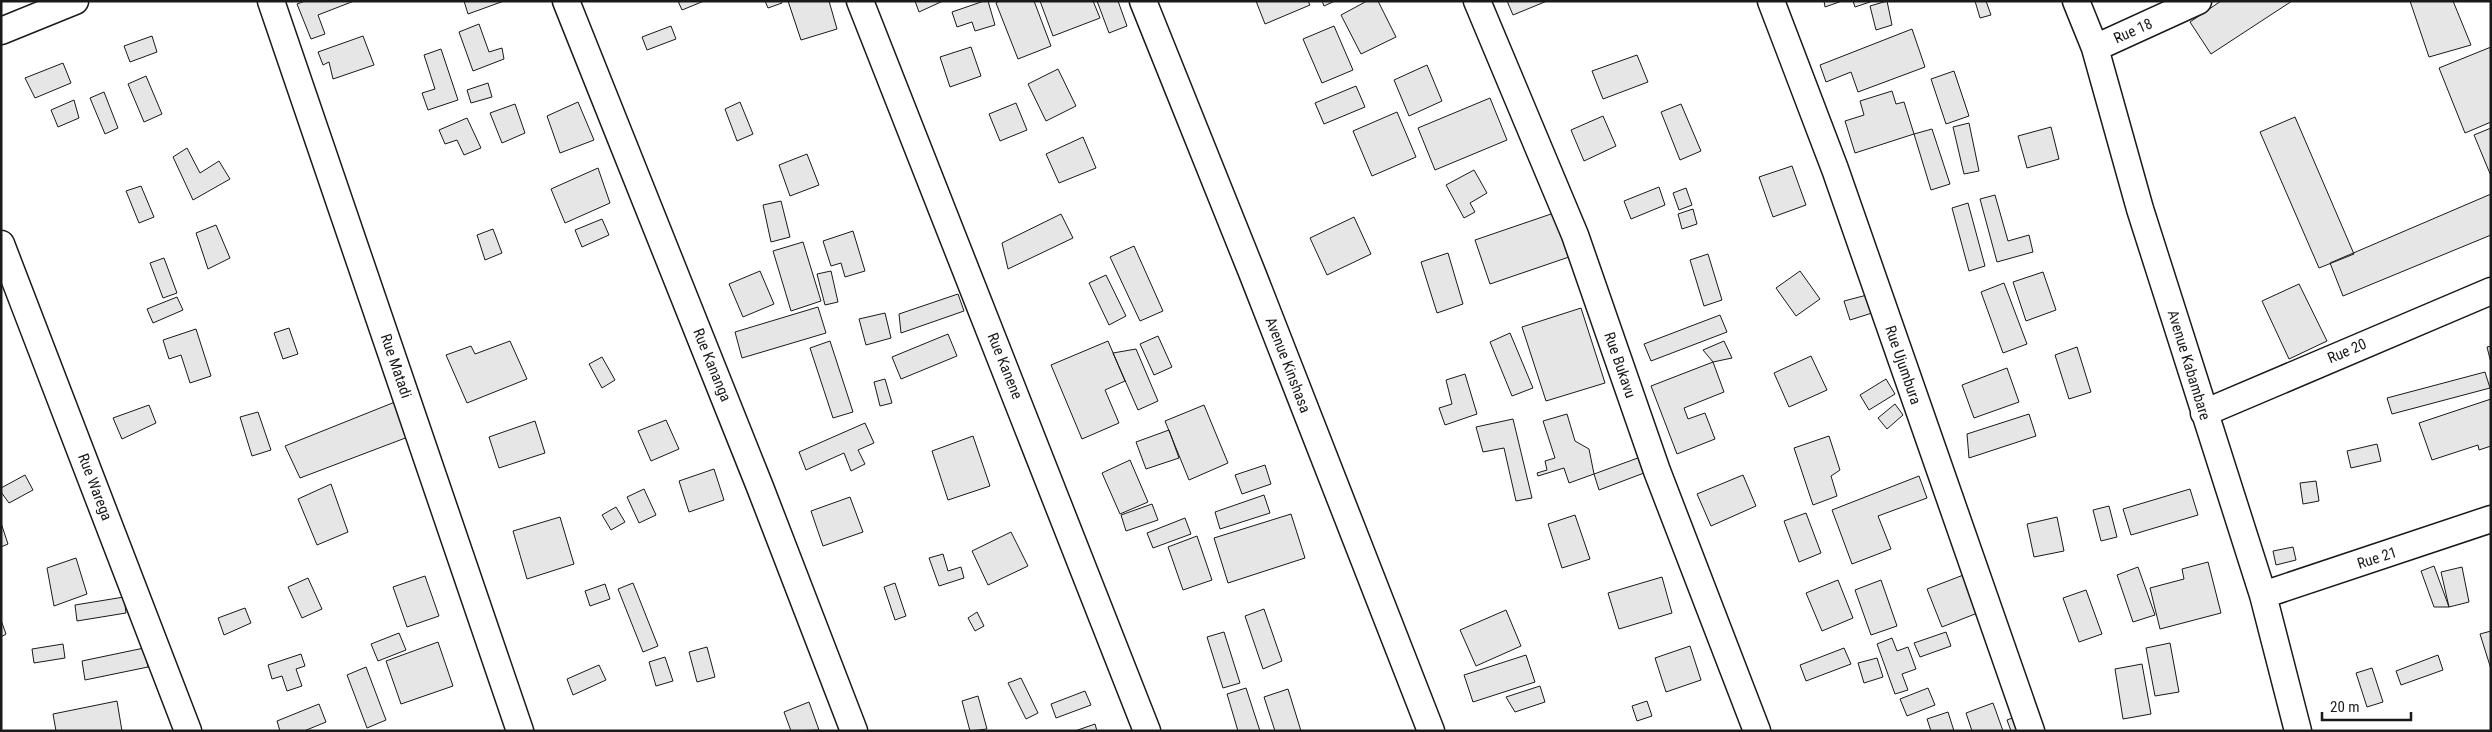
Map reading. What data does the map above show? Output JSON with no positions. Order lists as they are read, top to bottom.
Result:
{
  "streets": {
    "street": [
      "Rue 18",
      "Rue 20",
      "Rue Kananga",
      "Avenue Kinshasa",
      "Rue Bukavu",
      "Rue Ujumbura",
      "Avenue Kabambare",
      "Rue Matadi",
      "Rue Kanene",
      "Rue Warega",
      "Rue 21"
    ]
  },
  "crossings": [
    ["Rue 18", "Avenue Kabambare"],
    ["Rue 20", "Avenue Kabambare"],
    ["Avenue Kabambare", "Rue 21"]
  ],
  "scale_bar": "20 m"
}
